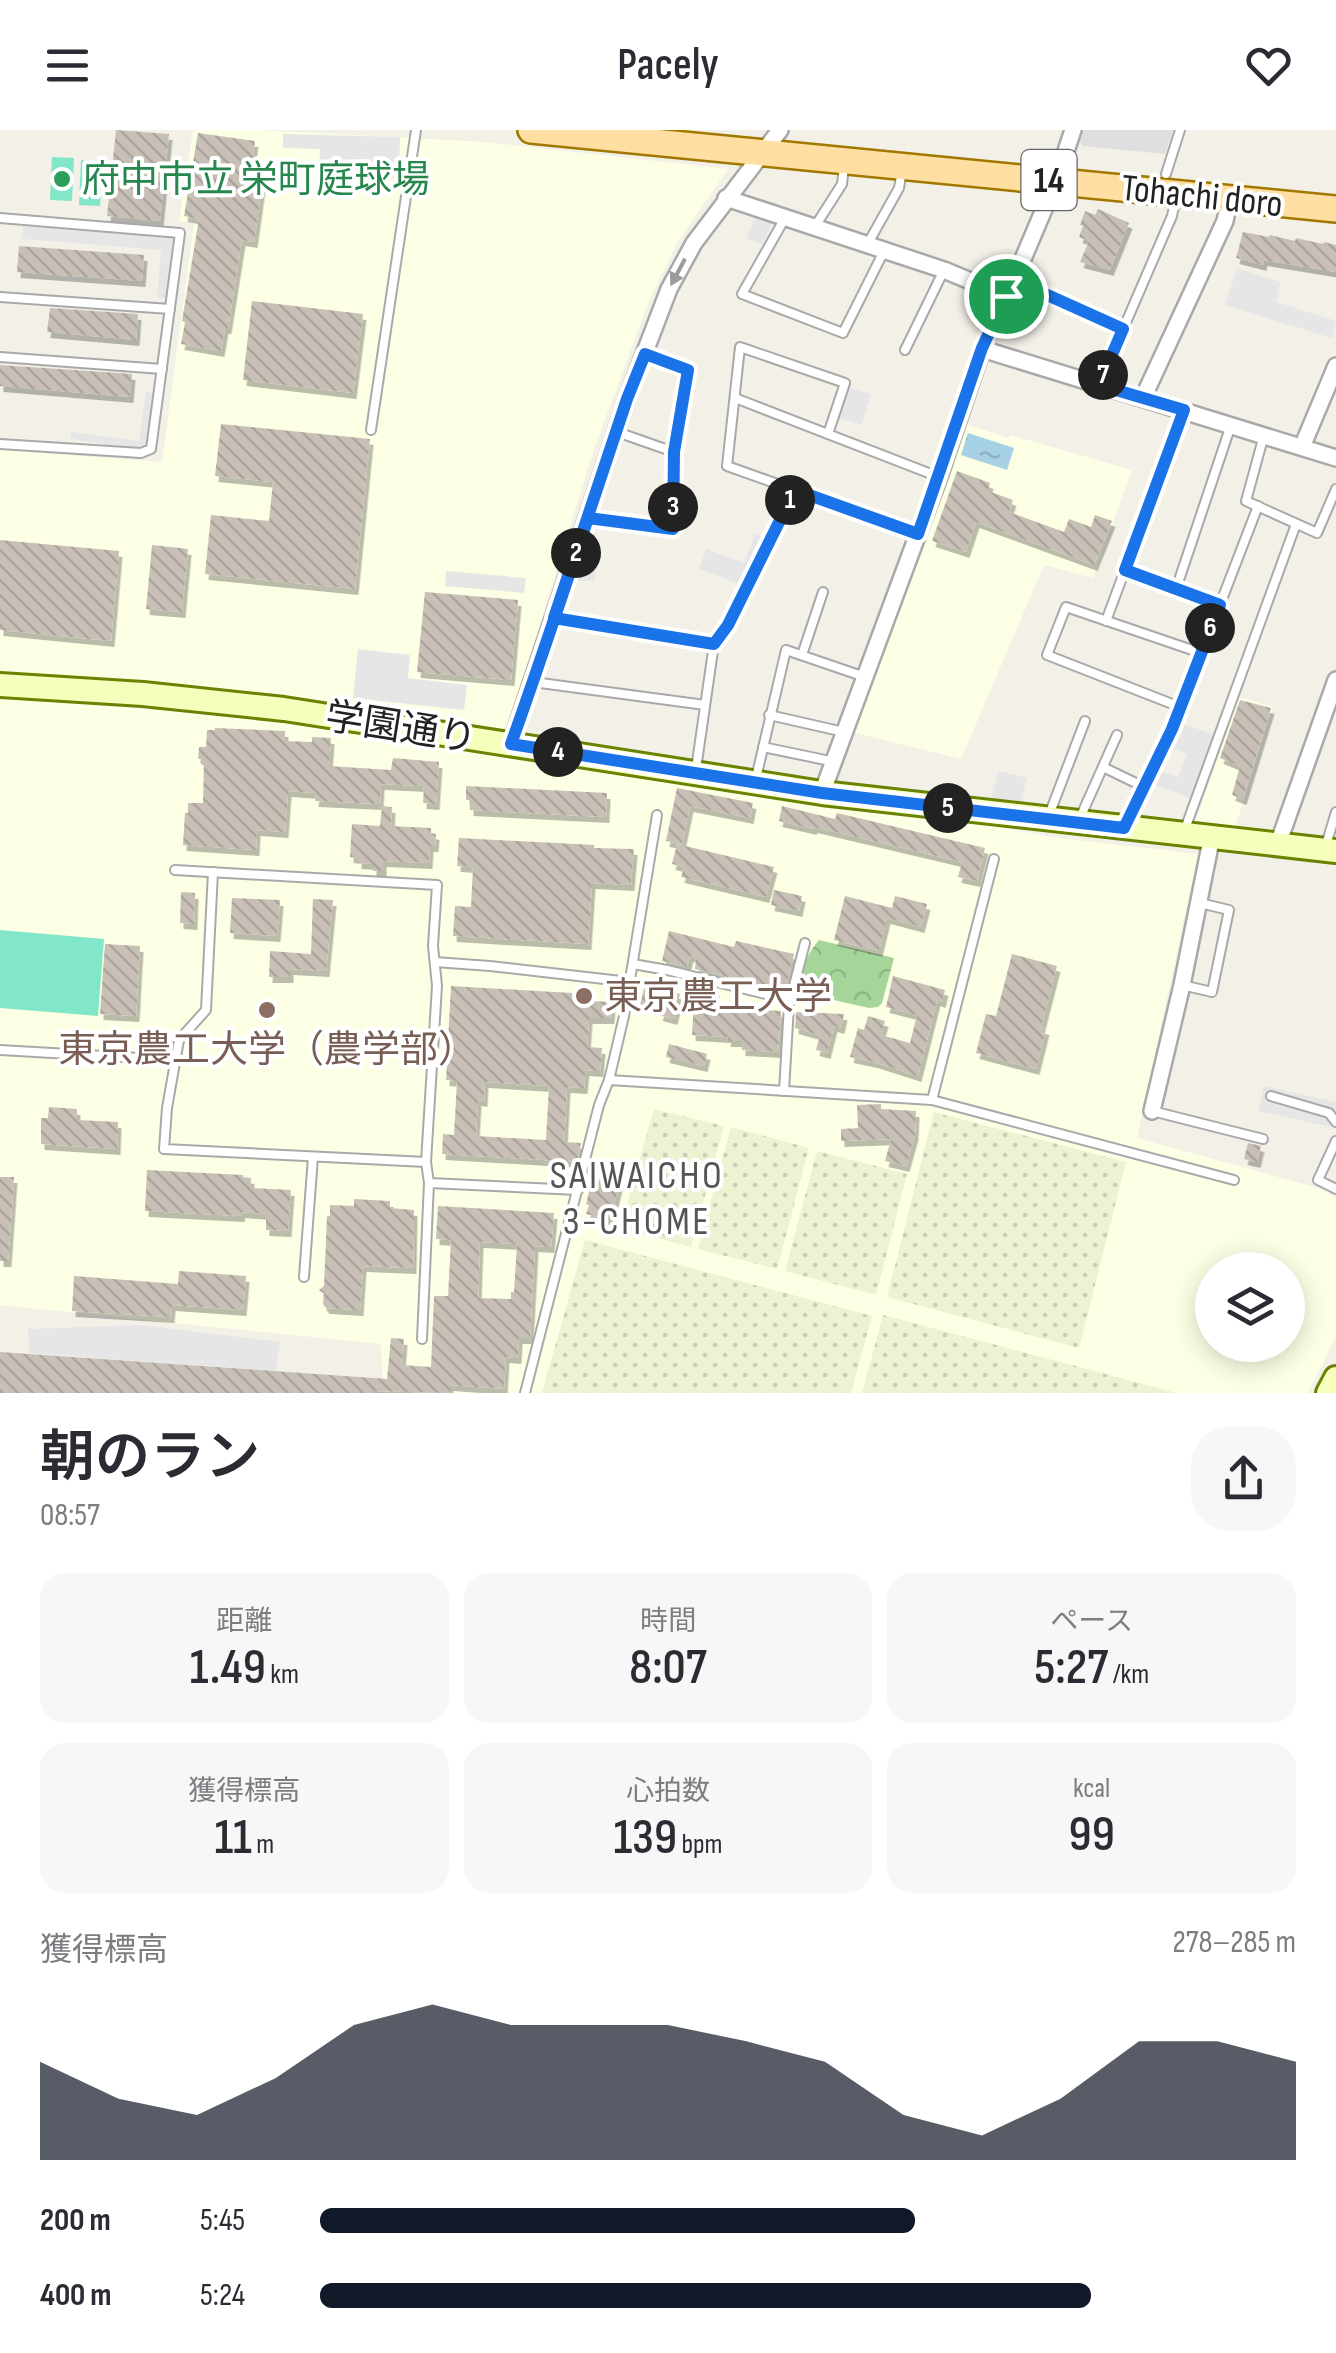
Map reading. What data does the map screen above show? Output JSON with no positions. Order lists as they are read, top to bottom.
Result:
{
  "streets": {
    "main road": ["14", "Tohachi doro"],
    "street": ["学園通り"]
  },
  "crossings": [
    ["14", "Tohachi doro"]
  ],
  "districts": ["SAIWAICHO 3-CHOME"],
  "places": ["府中市立 栄町庭球場", "東京農工大学", "東京農工大学（農学部）"],
  "page": {
    "header": "Pacely",
    "pins": [
      "7",
      "1",
      "3",
      "2",
      "6",
      "4",
      "5"
    ],
    "heading": ["朝のラン", "08:57"],
    "stats": [
      ["距離", "1.49 km"],
      ["時間", "8:07"],
      ["ペース", "5:27 /km"],
      ["獲得標高", "11 m"],
      ["心拍数", "139 bpm"],
      ["kcal", "99"]
    ],
    "chart": ["獲得標高", "278–285 m"],
    "list": [
      {
        "name": "200 m",
        "note": "5:45"
      },
      {
        "name": "400 m",
        "note": "5:24"
      }
    ]
  }
}
